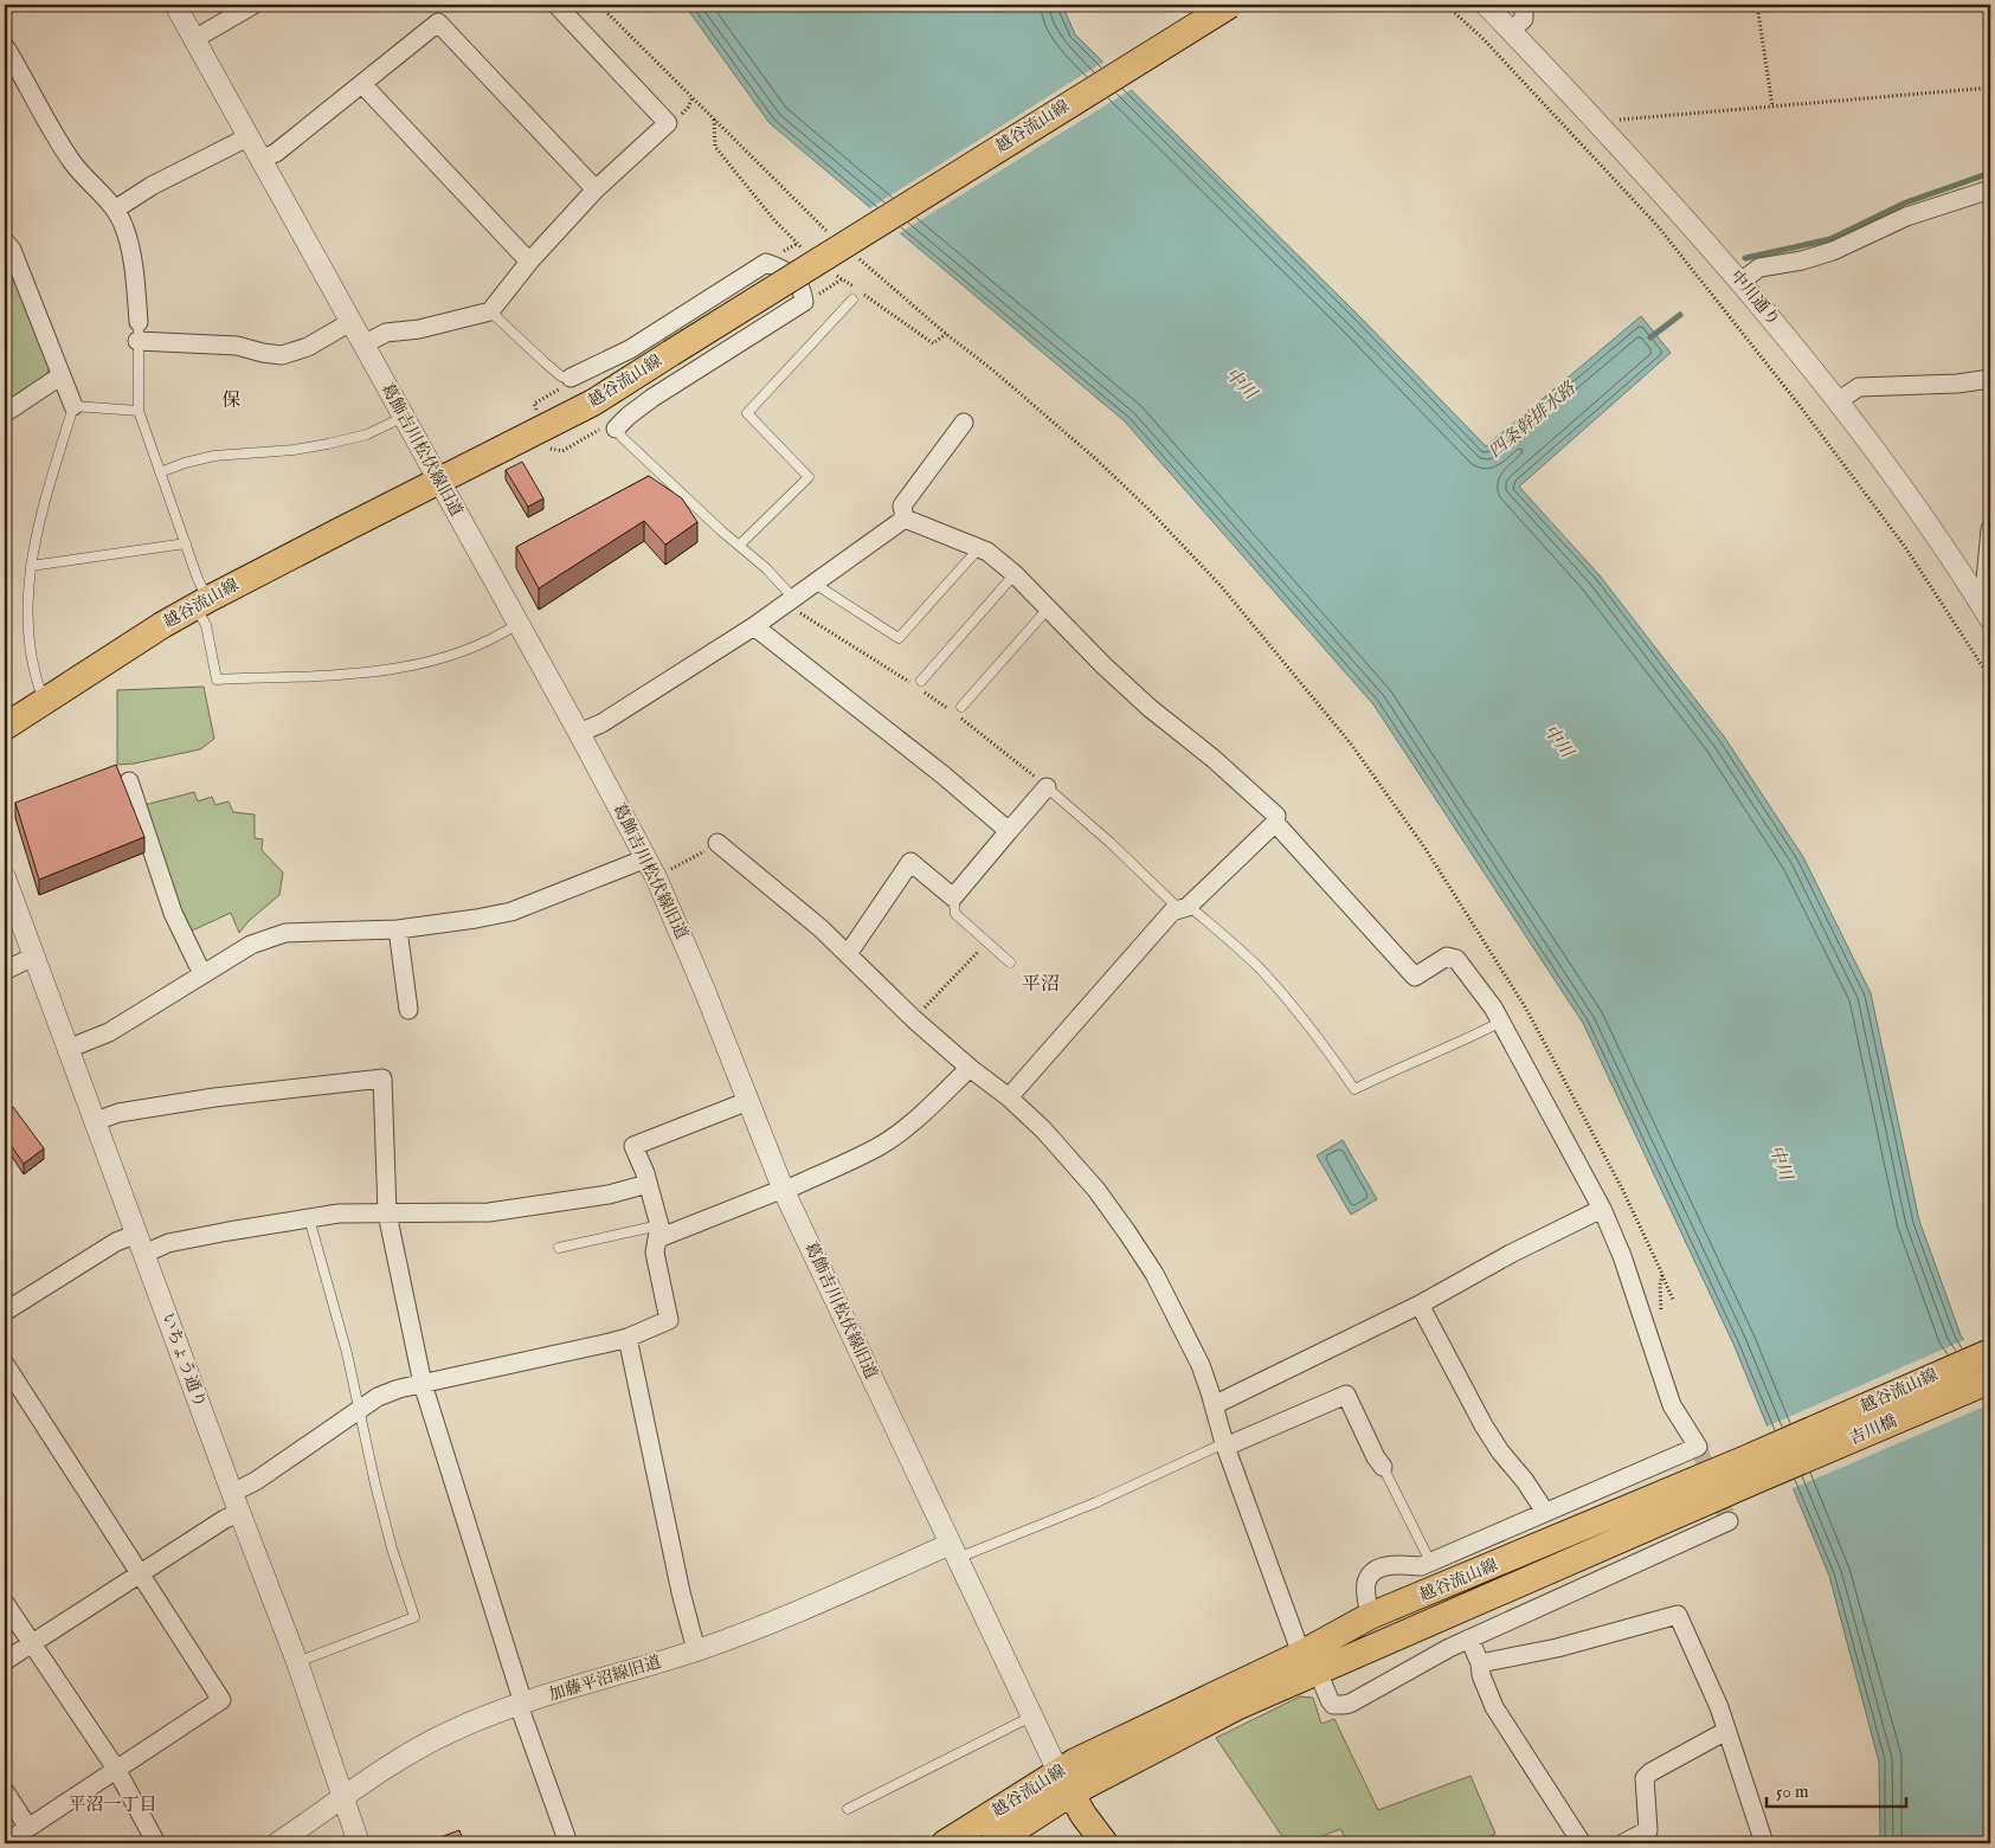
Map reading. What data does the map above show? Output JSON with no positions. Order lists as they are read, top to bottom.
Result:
{
  "streets": {
    "main road": ["越谷流山線", "吉川橋"],
    "street": [
      "中川通り",
      "葛飾吉川松伏線旧道",
      "いちょう通り",
      "加藤平沼線旧道"
    ]
  },
  "crossings": [
    ["越谷流山線", "葛飾吉川松伏線旧道"],
    ["越谷流山線", "吉川橋"],
    ["葛飾吉川松伏線旧道", "加藤平沼線旧道"],
    ["いちょう通り", "加藤平沼線旧道"]
  ],
  "districts": ["保", "平沼", "平沼一丁目"],
  "water": ["中川", "四条幹排水路"],
  "scale_bar": "50 m"
}
